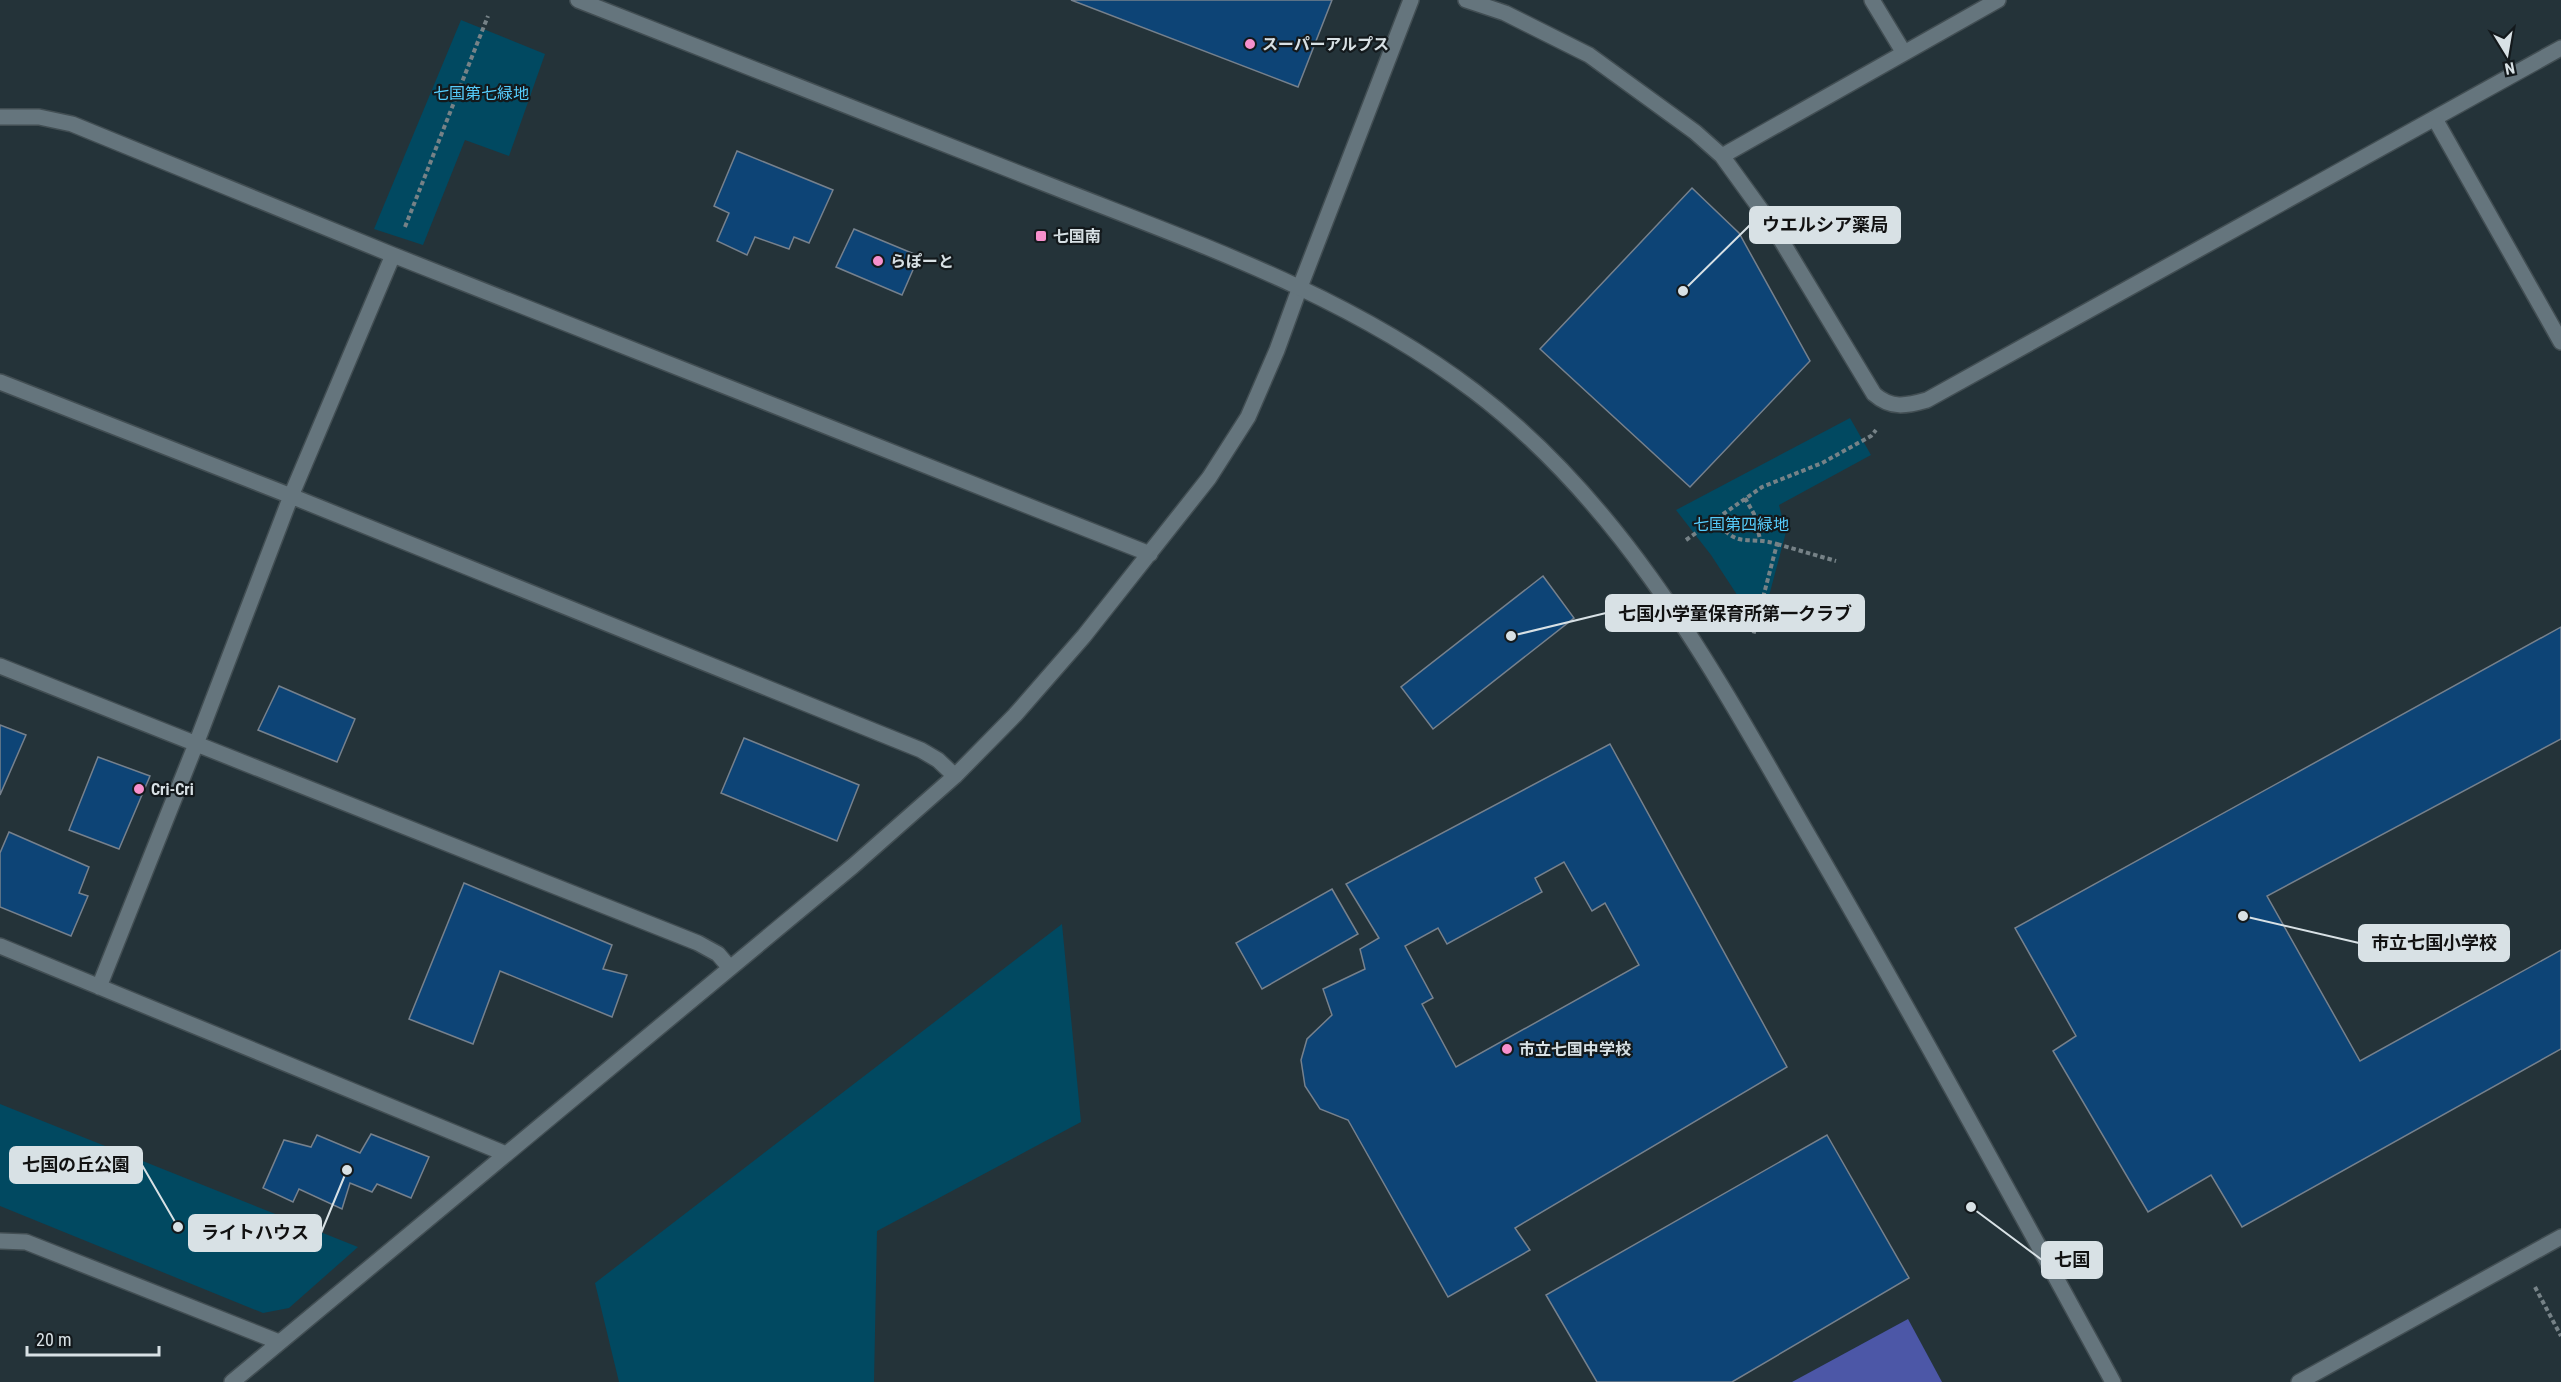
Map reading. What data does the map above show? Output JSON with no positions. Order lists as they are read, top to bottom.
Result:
{
  "parks": ["七国第七緑地", "七国第四緑地"],
  "places": {
    "other": [
      "スーパーアルプス",
      "らぽーと",
      "ウエルシア薬局",
      "七国小学童保育所第一クラブ",
      "Cri-Cri",
      "市立七国小学校",
      "市立七国中学校",
      "ライトハウス",
      "七国",
      "七国の丘公園"
    ],
    "transit": ["七国南"]
  },
  "scale_bar": "20 m",
  "north": "bottom"
}
